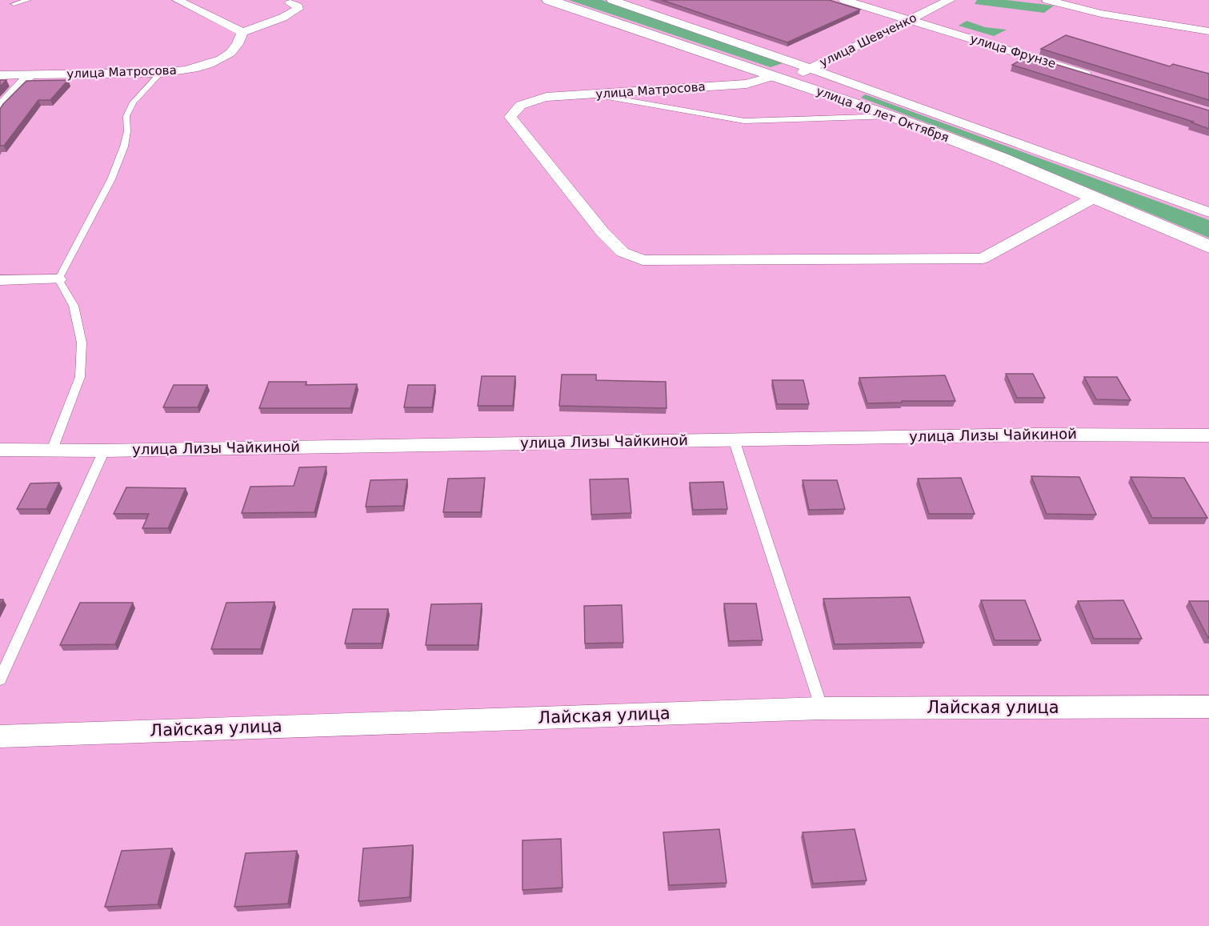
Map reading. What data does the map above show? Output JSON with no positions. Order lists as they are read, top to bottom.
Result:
{
  "streets": {
    "main road": ["улица 40 лет Октября"],
    "street": [
      "улица Шевченко",
      "улица Фрунзе",
      "улица Матросова",
      "улица Лизы Чайкиной",
      "Лайская улица"
    ]
  },
  "crossings": [
    ["улица Шевченко", "улица Фрунзе"],
    ["улица Шевченко", "улица Матросова"],
    ["улица Шевченко", "улица 40 лет Октября"],
    ["улица Матросова", "улица 40 лет Октября"]
  ]
}
